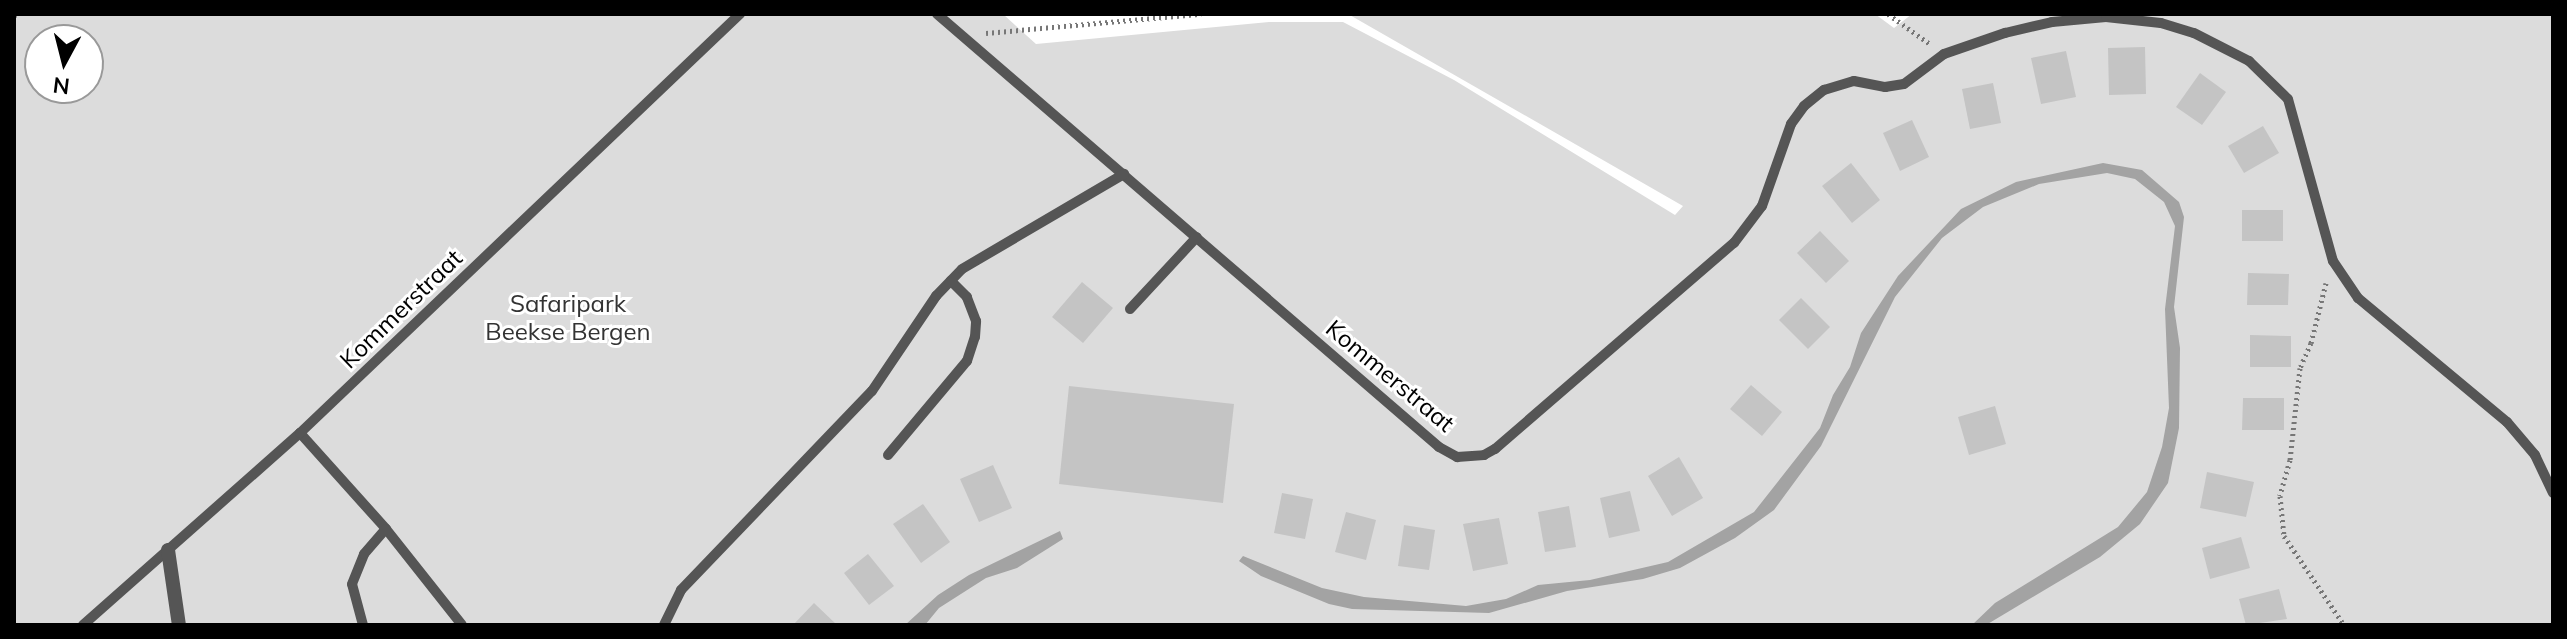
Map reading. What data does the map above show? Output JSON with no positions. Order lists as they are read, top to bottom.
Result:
{
  "streets": {
    "lane": ["Kommerstraat"]
  },
  "parks": ["Safaripark Beekse Bergen"],
  "north": "bottom"
}
